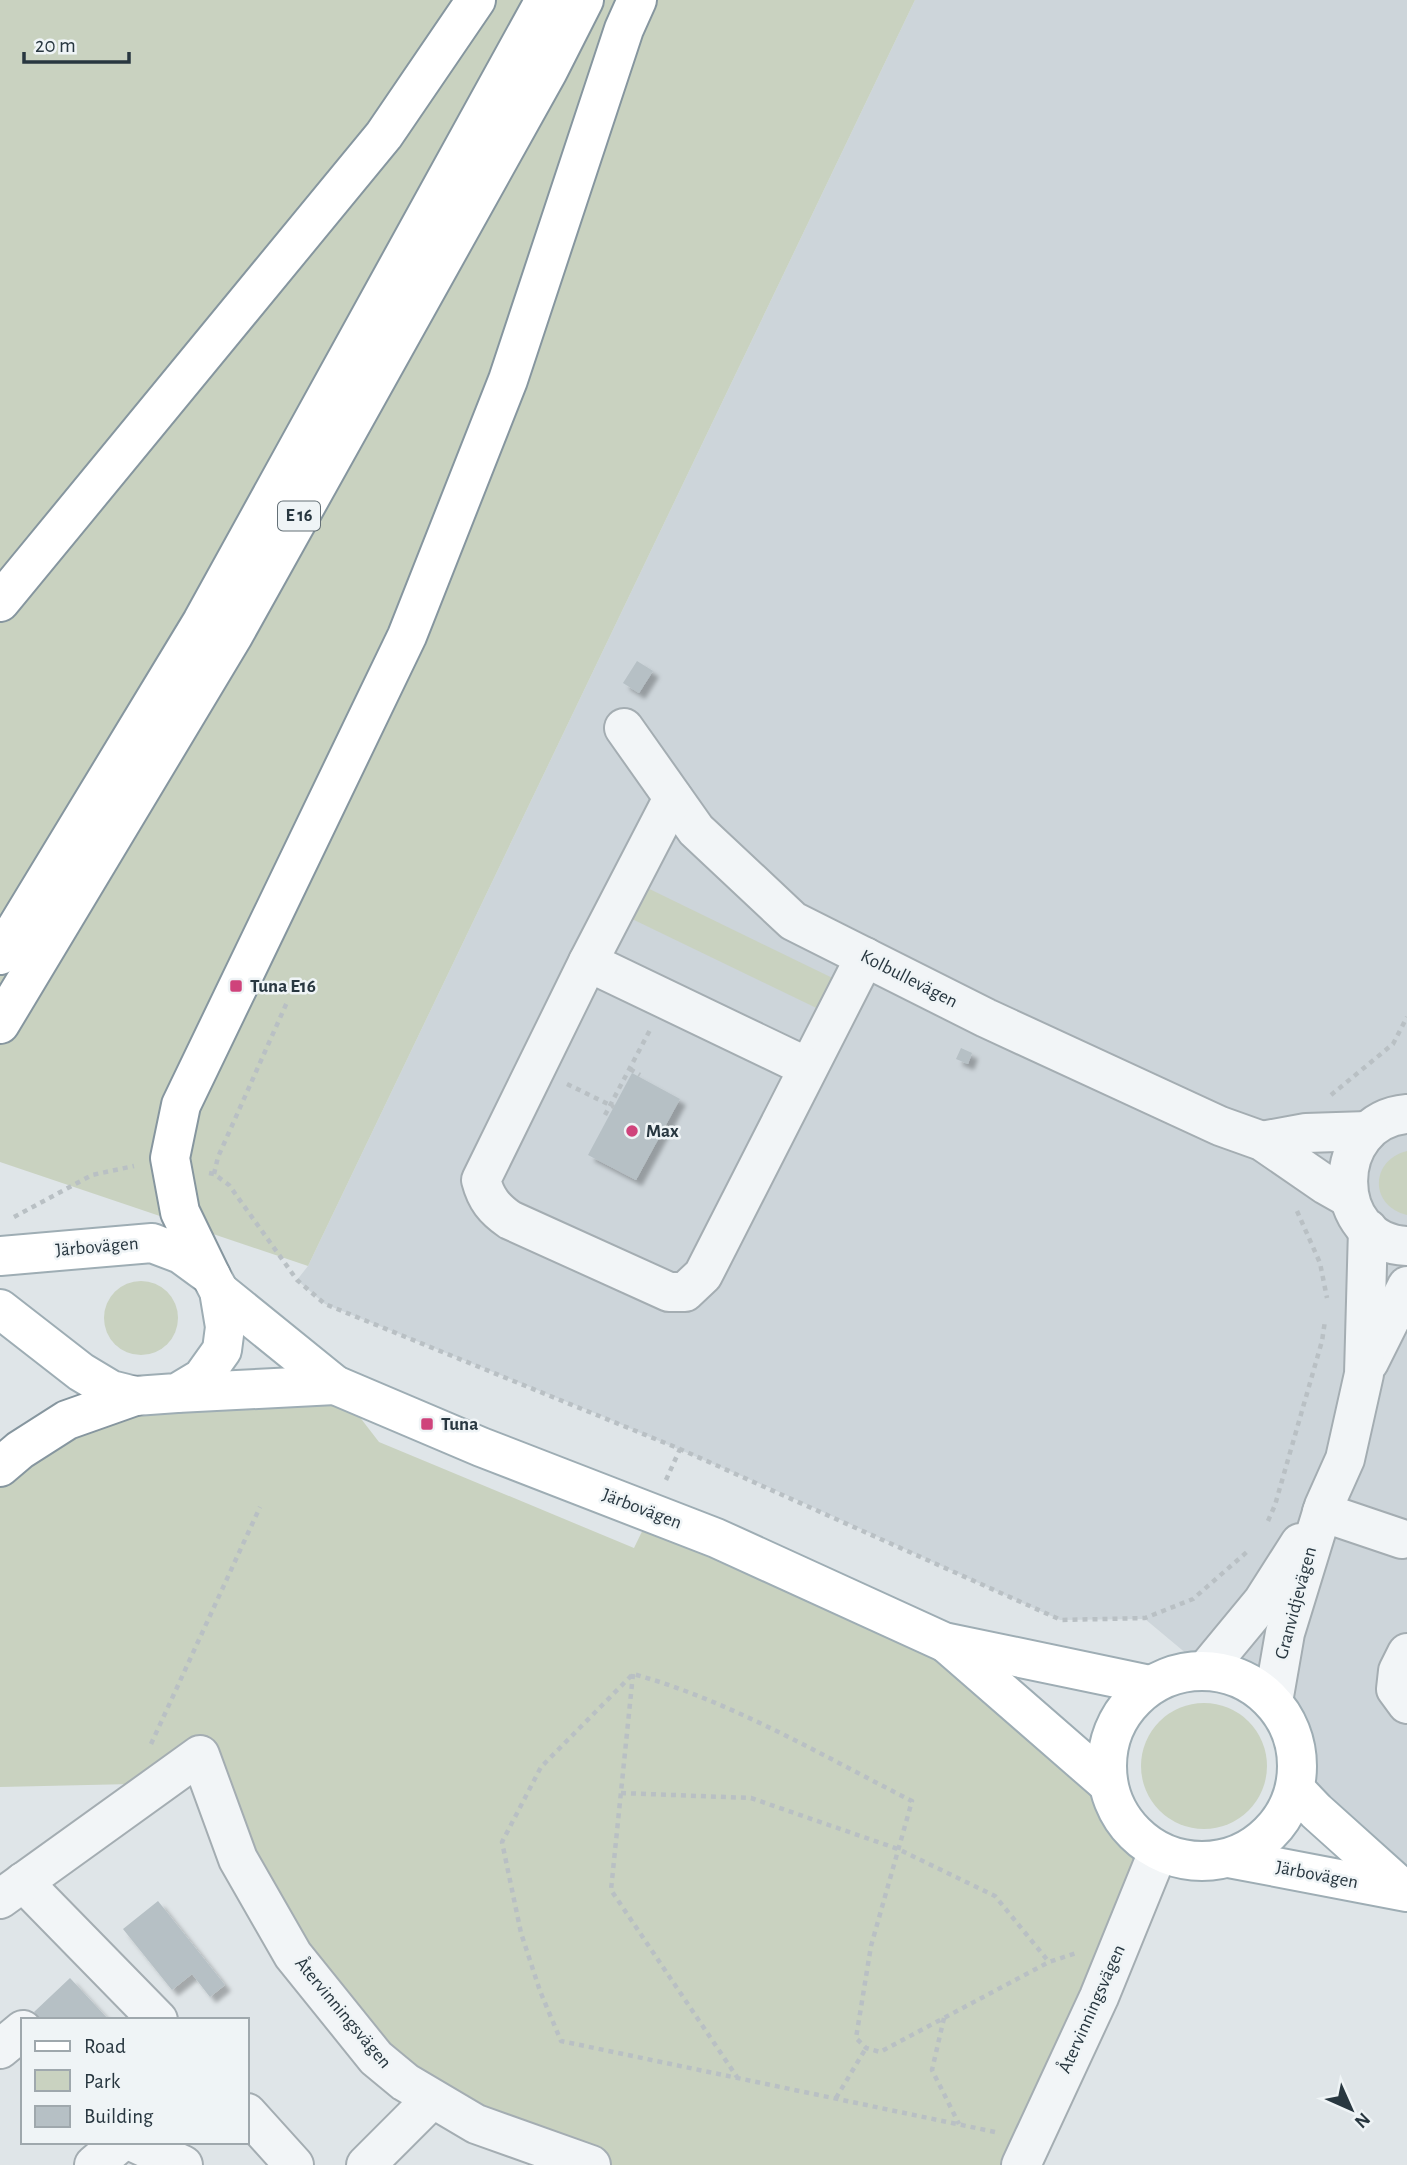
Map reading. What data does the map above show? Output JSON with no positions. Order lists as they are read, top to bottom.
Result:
{
  "streets": {
    "main road": ["E 16", "Järbovägen"],
    "street": ["Kolbullevägen", "Granvidjevägen", "Återvinningsvägen"]
  },
  "crossings": [
    ["Kolbullevägen", "Granvidjevägen"],
    ["Järbovägen", "Granvidjevägen"],
    ["Järbovägen", "Återvinningsvägen"],
    ["Granvidjevägen", "Återvinningsvägen"]
  ],
  "places": {
    "transit": ["Tuna E16", "Tuna"],
    "other": ["Max"]
  },
  "legend": ["Road", "Park", "Building"],
  "scale_bar": "20 m",
  "north": "bottom right"
}
